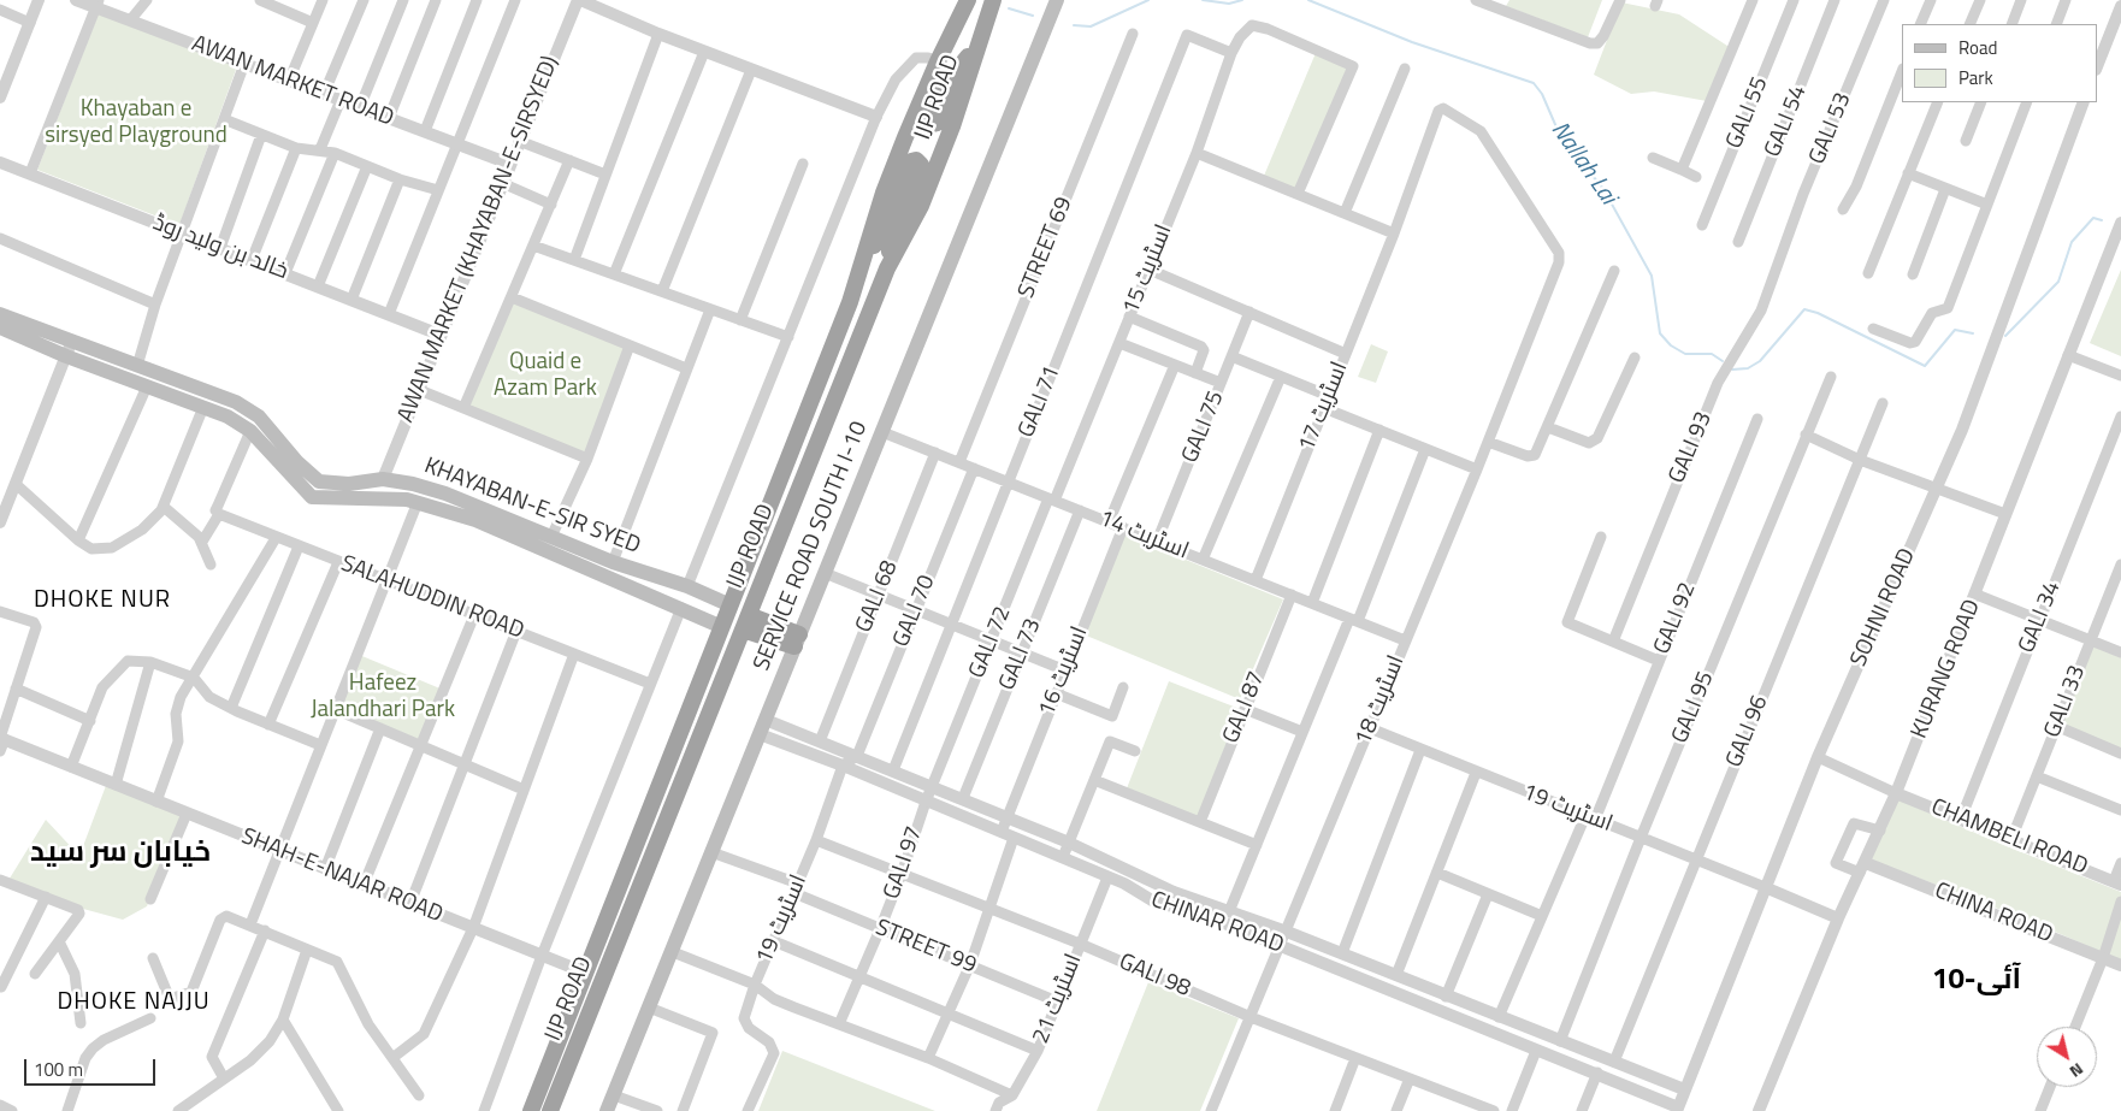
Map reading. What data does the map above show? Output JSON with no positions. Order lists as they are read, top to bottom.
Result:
{
  "streets": {
    "highway": ["IJP ROAD"],
    "main road": ["KHAYABAN-E-SIR SYED", "SERVICE ROAD SOUTH I-10"],
    "street": [
      "AWAN MARKET ROAD",
      "GALI 55",
      "GALI 54",
      "GALI 53",
      "AWAN MARKET (KHAYABAN-E-SIRSYED)",
      "خالد بن ولید روڈ",
      "STREET 69",
      "اسٹریٹ 15",
      "GALI 71",
      "اسٹریٹ 17",
      "GALI 75",
      "GALI 93",
      "اسٹریٹ 14",
      "GALI 68",
      "SALAHUDDIN ROAD",
      "SOHNI ROAD",
      "GALI 70",
      "GALI 34",
      "GALI 92",
      "GALI 72",
      "GALI 73",
      "KURANG ROAD",
      "اسٹریٹ 16",
      "اسٹریٹ 18",
      "GALI 33",
      "GALI 87",
      "GALI 95",
      "GALI 96",
      "اسٹریٹ 19",
      "CHAMBELI ROAD",
      "GALI 97",
      "SHAH-E-NAJAR ROAD",
      "CHINA ROAD",
      "CHINAR ROAD",
      "STREET 99",
      "GALI 98",
      "اسٹریٹ 21"
    ]
  },
  "crossings": [
    ["AWAN MARKET ROAD", "AWAN MARKET (KHAYABAN-E-SIRSYED)"],
    ["IJP ROAD", "KHAYABAN-E-SIR SYED"],
    ["IJP ROAD", "SHAH-E-NAJAR ROAD"],
    ["GALI 53", "GALI 93"],
    ["AWAN MARKET (KHAYABAN-E-SIRSYED)", "خالد بن ولید روڈ"],
    ["AWAN MARKET (KHAYABAN-E-SIRSYED)", "KHAYABAN-E-SIR SYED"],
    ["STREET 69", "اسٹریٹ 14"],
    ["اسٹریٹ 15", "GALI 71"],
    ["اسٹریٹ 15", "اسٹریٹ 14"],
    ["اسٹریٹ 15", "GALI 72"],
    ["GALI 71", "اسٹریٹ 14"],
    ["GALI 71", "CHINAR ROAD"],
    ["اسٹریٹ 17", "اسٹریٹ 14"],
    ["اسٹریٹ 17", "اسٹریٹ 18"],
    ["GALI 75", "اسٹریٹ 14"],
    ["اسٹریٹ 14", "SERVICE ROAD SOUTH I-10"],
    ["اسٹریٹ 14", "GALI 68"],
    ["اسٹریٹ 14", "GALI 70"],
    ["اسٹریٹ 14", "GALI 72"],
    ["اسٹریٹ 14", "GALI 73"],
    ["اسٹریٹ 14", "اسٹریٹ 16"],
    ["اسٹریٹ 14", "اسٹریٹ 18"],
    ["اسٹریٹ 14", "GALI 87"],
    ["SERVICE ROAD SOUTH I-10", "CHINAR ROAD"],
    ["SERVICE ROAD SOUTH I-10", "STREET 99"],
    ["GALI 68", "CHINAR ROAD"],
    ["SOHNI ROAD", "اسٹریٹ 19"],
    ["SOHNI ROAD", "CHINAR ROAD"],
    ["GALI 70", "CHINAR ROAD"],
    ["GALI 34", "CHAMBELI ROAD"],
    ["GALI 92", "اسٹریٹ 19"],
    ["GALI 92", "CHINAR ROAD"],
    ["GALI 72", "GALI 97"],
    ["GALI 72", "CHINAR ROAD"],
    ["GALI 73", "CHINAR ROAD"],
    ["KURANG ROAD", "CHAMBELI ROAD"],
    ["KURANG ROAD", "CHINA ROAD"],
    ["اسٹریٹ 16", "CHINAR ROAD"],
    ["اسٹریٹ 18", "اسٹریٹ 19"],
    ["اسٹریٹ 18", "CHINAR ROAD"],
    ["اسٹریٹ 18", "GALI 98"],
    ["GALI 33", "CHAMBELI ROAD"],
    ["GALI 95", "اسٹریٹ 19"],
    ["GALI 95", "CHINAR ROAD"],
    ["GALI 96", "اسٹریٹ 19"],
    ["GALI 96", "CHINAR ROAD"],
    ["اسٹریٹ 19", "CHINAR ROAD"],
    ["اسٹریٹ 19", "STREET 99"],
    ["اسٹریٹ 19", "GALI 98"],
    ["GALI 97", "CHINAR ROAD"],
    ["GALI 97", "STREET 99"],
    ["GALI 97", "GALI 98"],
    ["CHINAR ROAD", "اسٹریٹ 21"],
    ["STREET 99", "اسٹریٹ 21"],
    ["GALI 98", "اسٹریٹ 21"]
  ],
  "districts": [
    "DHOKE NUR",
    "خیابان سر سید",
    "آئی-10",
    "DHOKE NAJJU"
  ],
  "water": ["Nallah Lai"],
  "parks": ["Khayaban e sirsyed Playground", "Quaid e Azam Park", "Hafeez Jalandhari Park"],
  "legend": ["Road", "Park"],
  "scale_bar": "100 m",
  "north": "bottom right"
}
